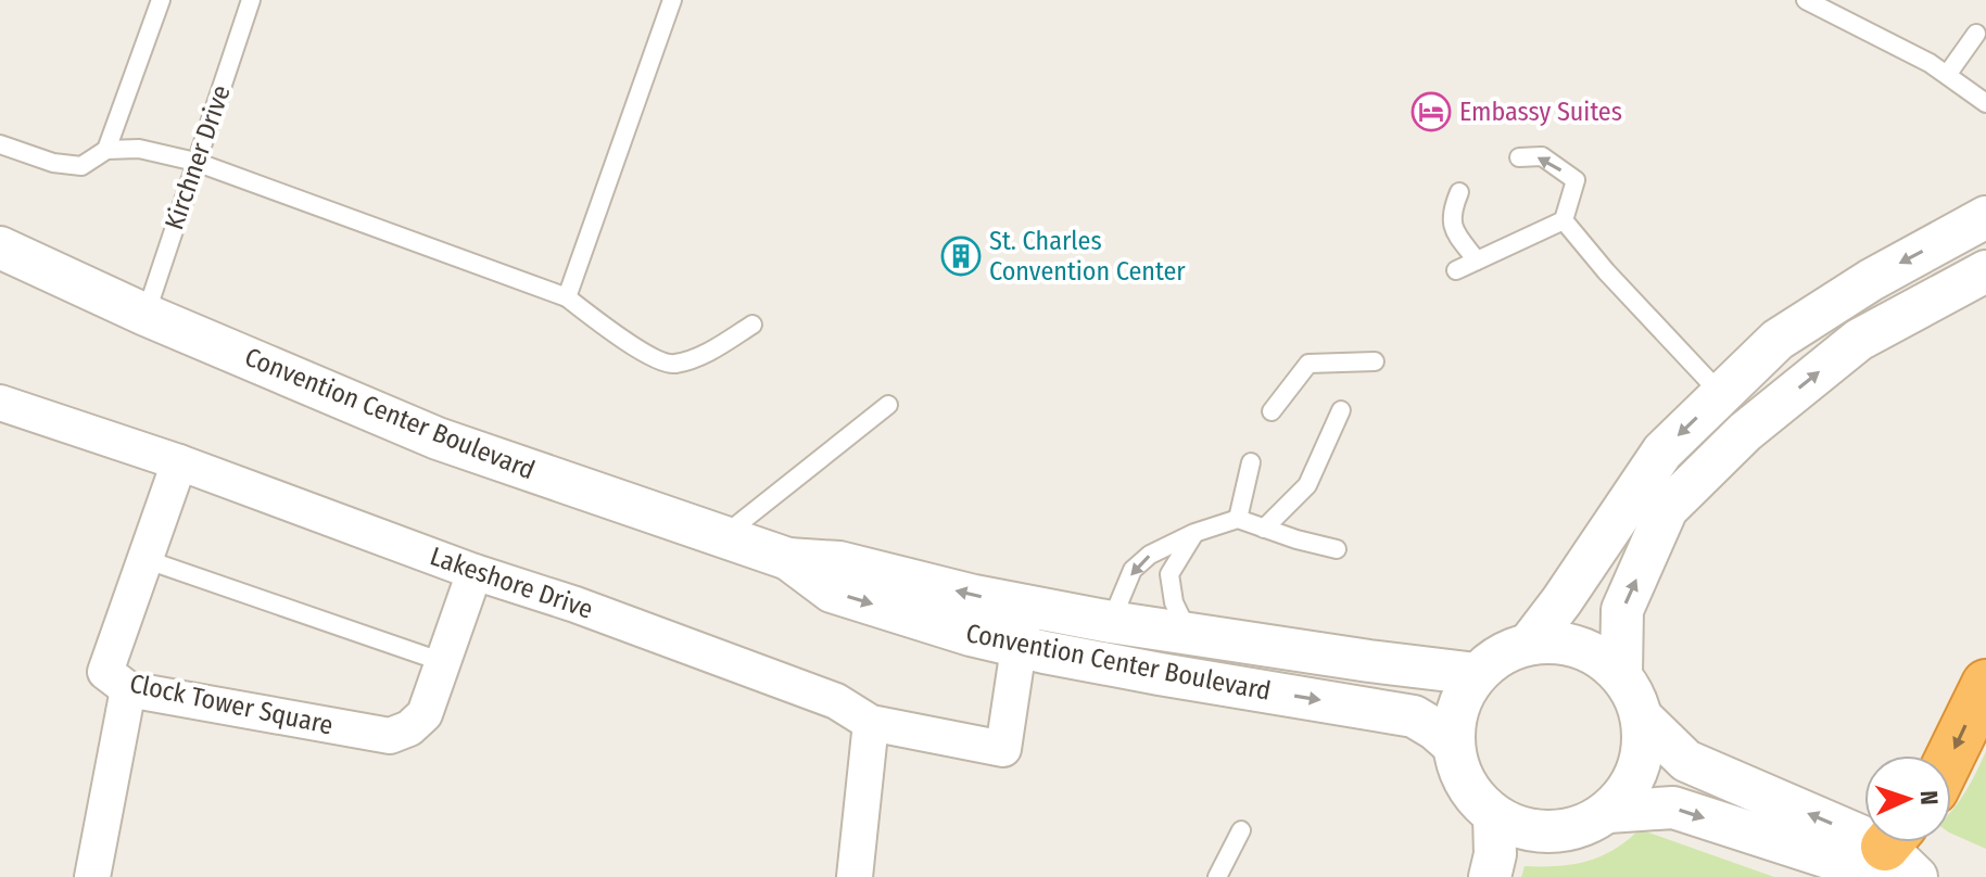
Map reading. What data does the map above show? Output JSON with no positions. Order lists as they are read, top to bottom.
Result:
{
  "streets": {
    "street": ["Convention Center Boulevard", "Lakeshore Drive", "Clock Tower Square"],
    "lane": ["Kirchner Drive"]
  },
  "crossings": [
    ["Kirchner Drive", "Convention Center Boulevard"],
    ["Lakeshore Drive", "Clock Tower Square"]
  ],
  "places": {
    "hotel": ["Embassy Suites"],
    "building": ["St. Charles Convention Center"]
  },
  "north": "right"
}
